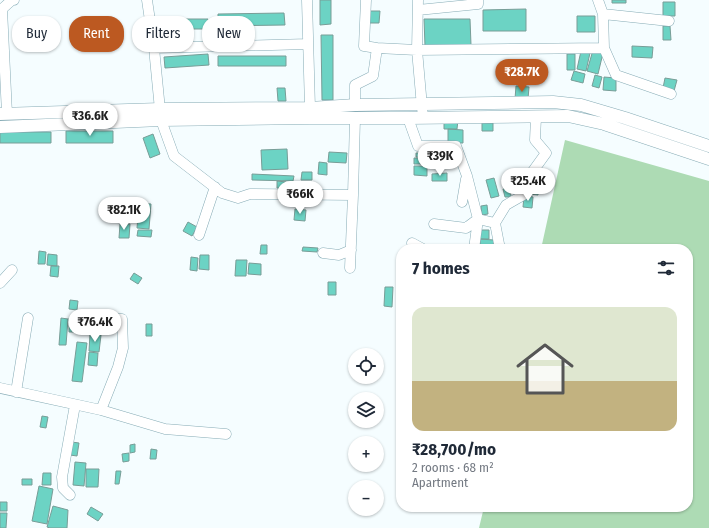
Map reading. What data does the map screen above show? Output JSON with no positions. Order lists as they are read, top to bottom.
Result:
{
  "page": {
    "chip": [
      "Buy",
      "Rent",
      "Filters",
      "New"
    ],
    "price": [
      "₹28.7K",
      "₹36.6K",
      "₹39K",
      "₹25.4K",
      "₹66K",
      "₹82.1K",
      "₹76.4K"
    ],
    "heading": "7 homes",
    "list": [
      {
        "name": "₹28,700/mo",
        "note": "2 rooms · 68 m² · Apartment"
      }
    ],
    "map_buttons": ["+", "−"]
  }
}
